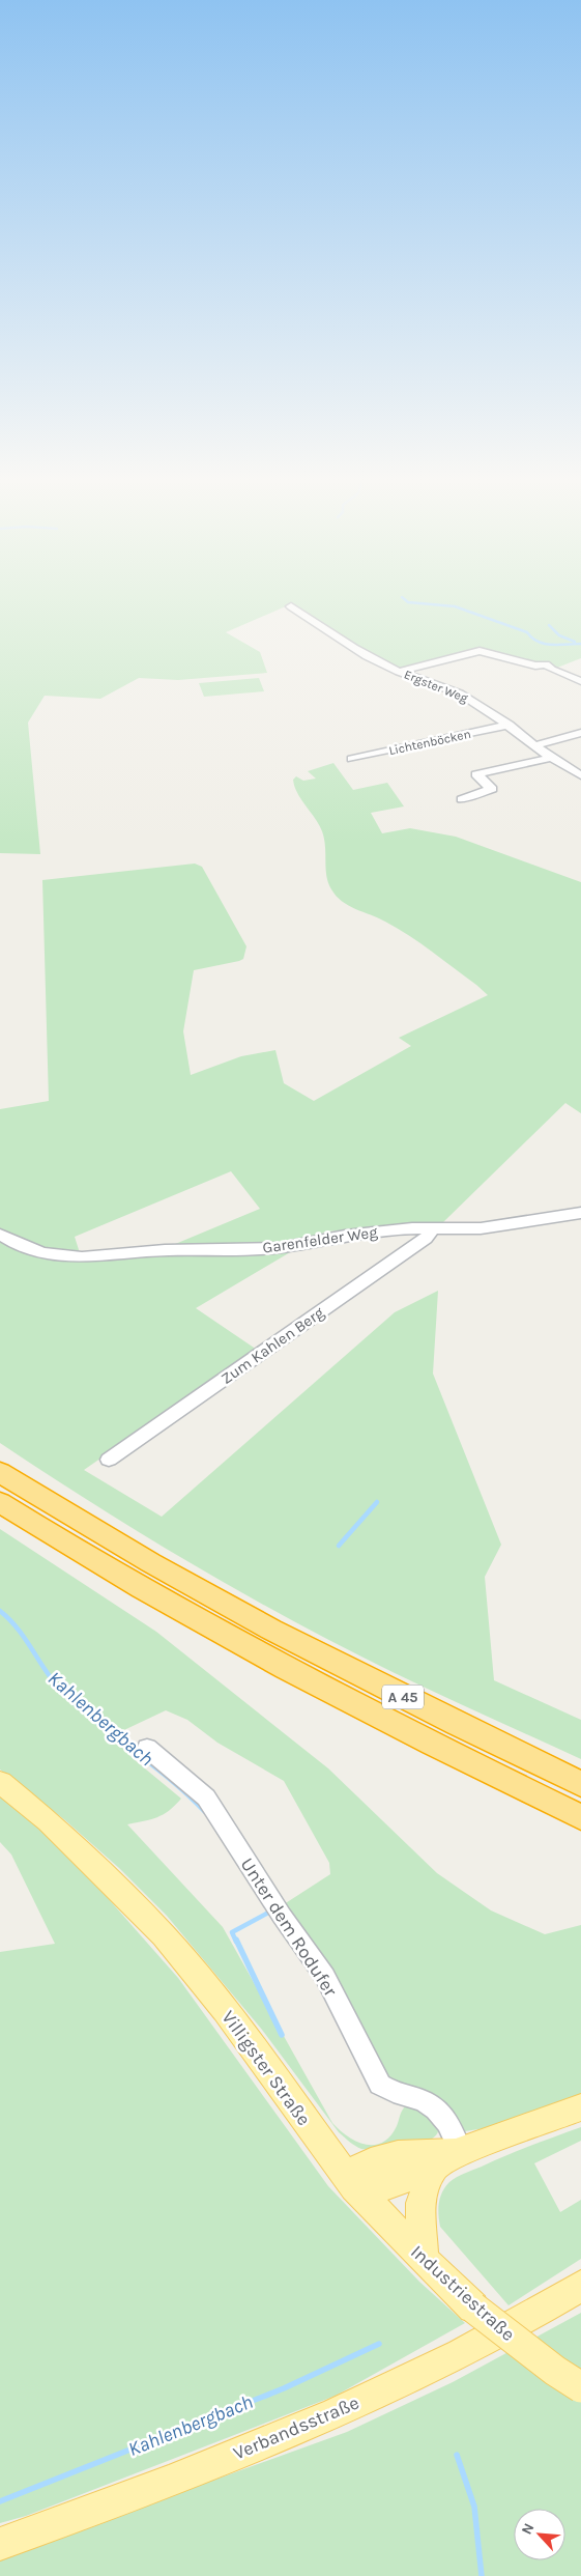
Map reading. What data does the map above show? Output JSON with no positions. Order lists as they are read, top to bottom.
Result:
{
  "streets": {
    "highway": ["A 45"],
    "main road": ["Villigster Straße", "Industriestraße", "Verbandsstraße"],
    "street": [
      "Ergster Weg",
      "Lichtenböcken",
      "Garenfelder Weg",
      "Zum Kahlen Berg",
      "Unter dem Rodufer"
    ]
  },
  "crossings": [
    ["Ergster Weg", "Lichtenböcken"],
    ["Garenfelder Weg", "Zum Kahlen Berg"],
    ["Villigster Straße", "Industriestraße"]
  ],
  "water": ["Kahlenbergbach"],
  "north": "top left"
}
